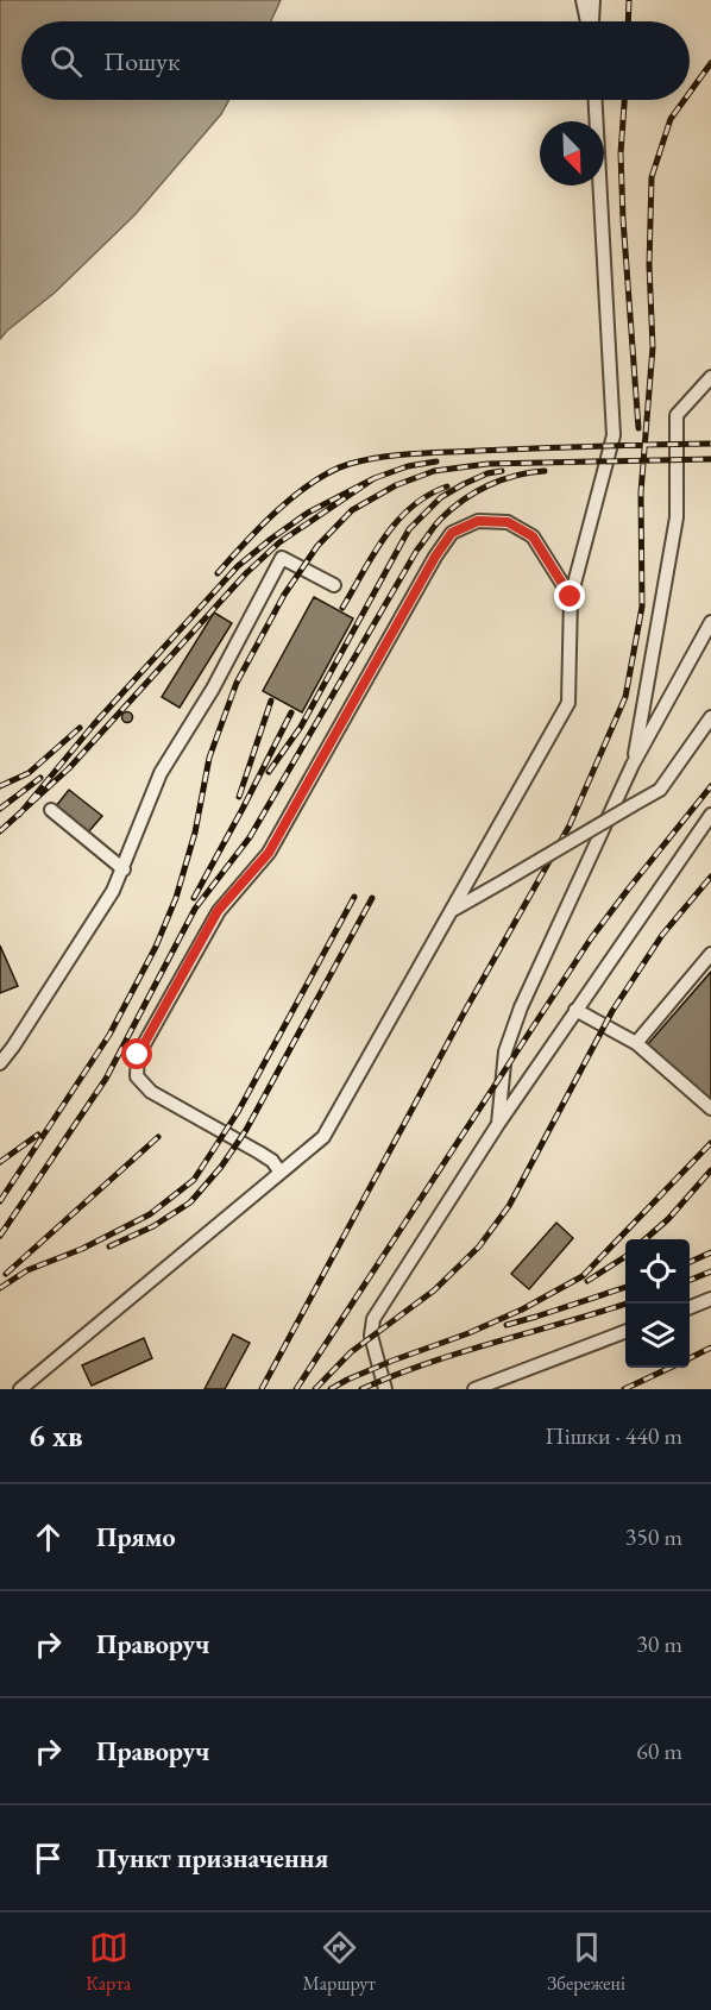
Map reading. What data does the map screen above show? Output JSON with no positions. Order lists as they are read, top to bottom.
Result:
{
  "north": "bottom right",
  "page": {
    "search": "Пошук",
    "heading": ["6 хв", "Пішки · 440 m"],
    "list": [
      ["Прямо", "350 m"],
      ["Праворуч", "30 m"],
      ["Праворуч", "60 m"],
      "Пункт призначення"
    ],
    "nav": ["Карта", "Маршрут", "Збережені"]
  }
}
